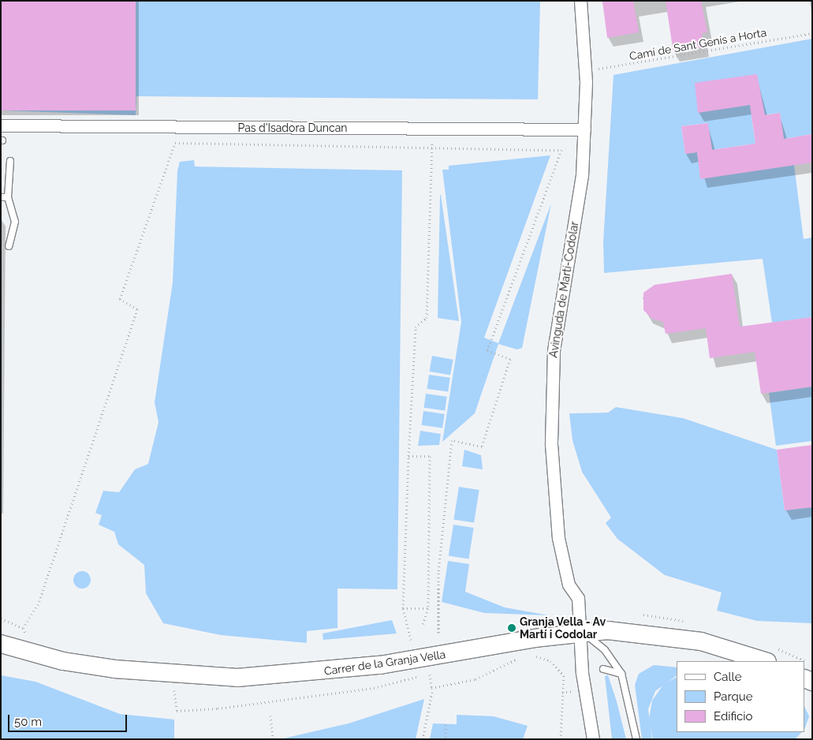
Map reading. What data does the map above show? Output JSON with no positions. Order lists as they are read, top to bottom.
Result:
{
  "streets": {
    "street": ["Pas d'Isadora Duncan", "Avinguda de Martí-Codolar", "Carrer de la Granja Vella"],
    "path": ["Camí de Sant Genís a Horta"]
  },
  "crossings": [
    ["Camí de Sant Genís a Horta", "Avinguda de Martí-Codolar"],
    ["Pas d'Isadora Duncan", "Avinguda de Martí-Codolar"],
    ["Avinguda de Martí-Codolar", "Carrer de la Granja Vella"]
  ],
  "places": ["Granja Vella - Av Martí i Codolar"],
  "legend": ["Calle", "Parque", "Edificio"],
  "scale_bar": "50 m"
}
